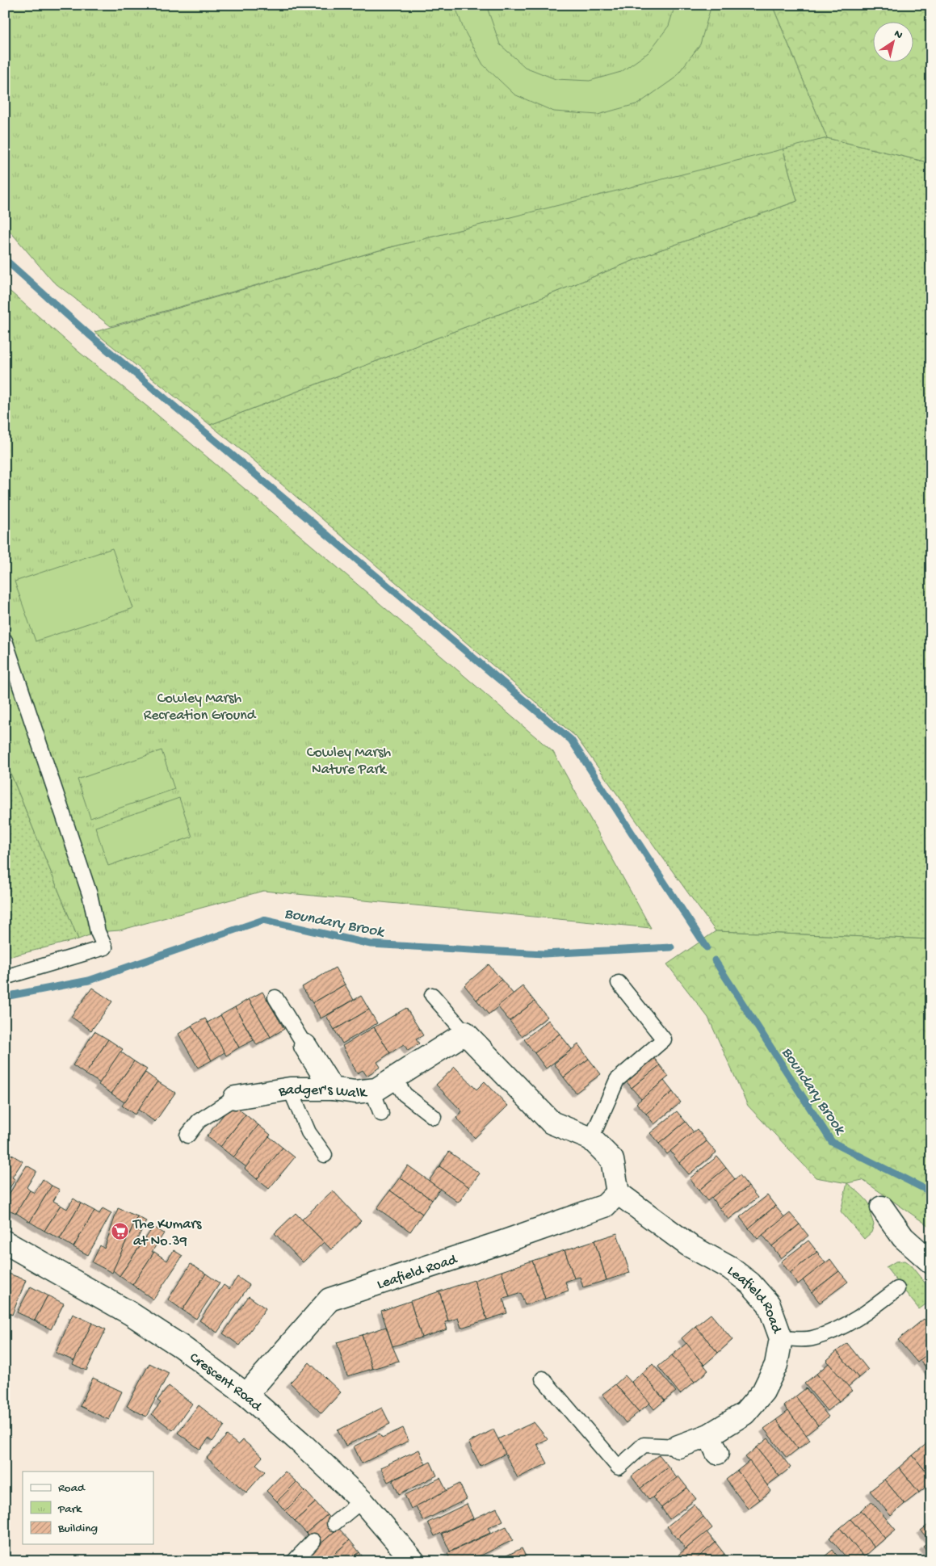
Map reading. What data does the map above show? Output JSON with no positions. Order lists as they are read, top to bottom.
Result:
{
  "streets": {
    "street": ["Badger's Walk", "Leafield Road", "Crescent Road"]
  },
  "crossings": [
    ["Leafield Road", "Crescent Road"]
  ],
  "water": ["Boundary Brook"],
  "parks": ["Cowley Marsh Recreation Ground", "Cowley Marsh Nature Park"],
  "places": {
    "supermarket": ["The Kumars at No.39"]
  },
  "legend": ["Road", "Park", "Building"],
  "north": "top right"
}
